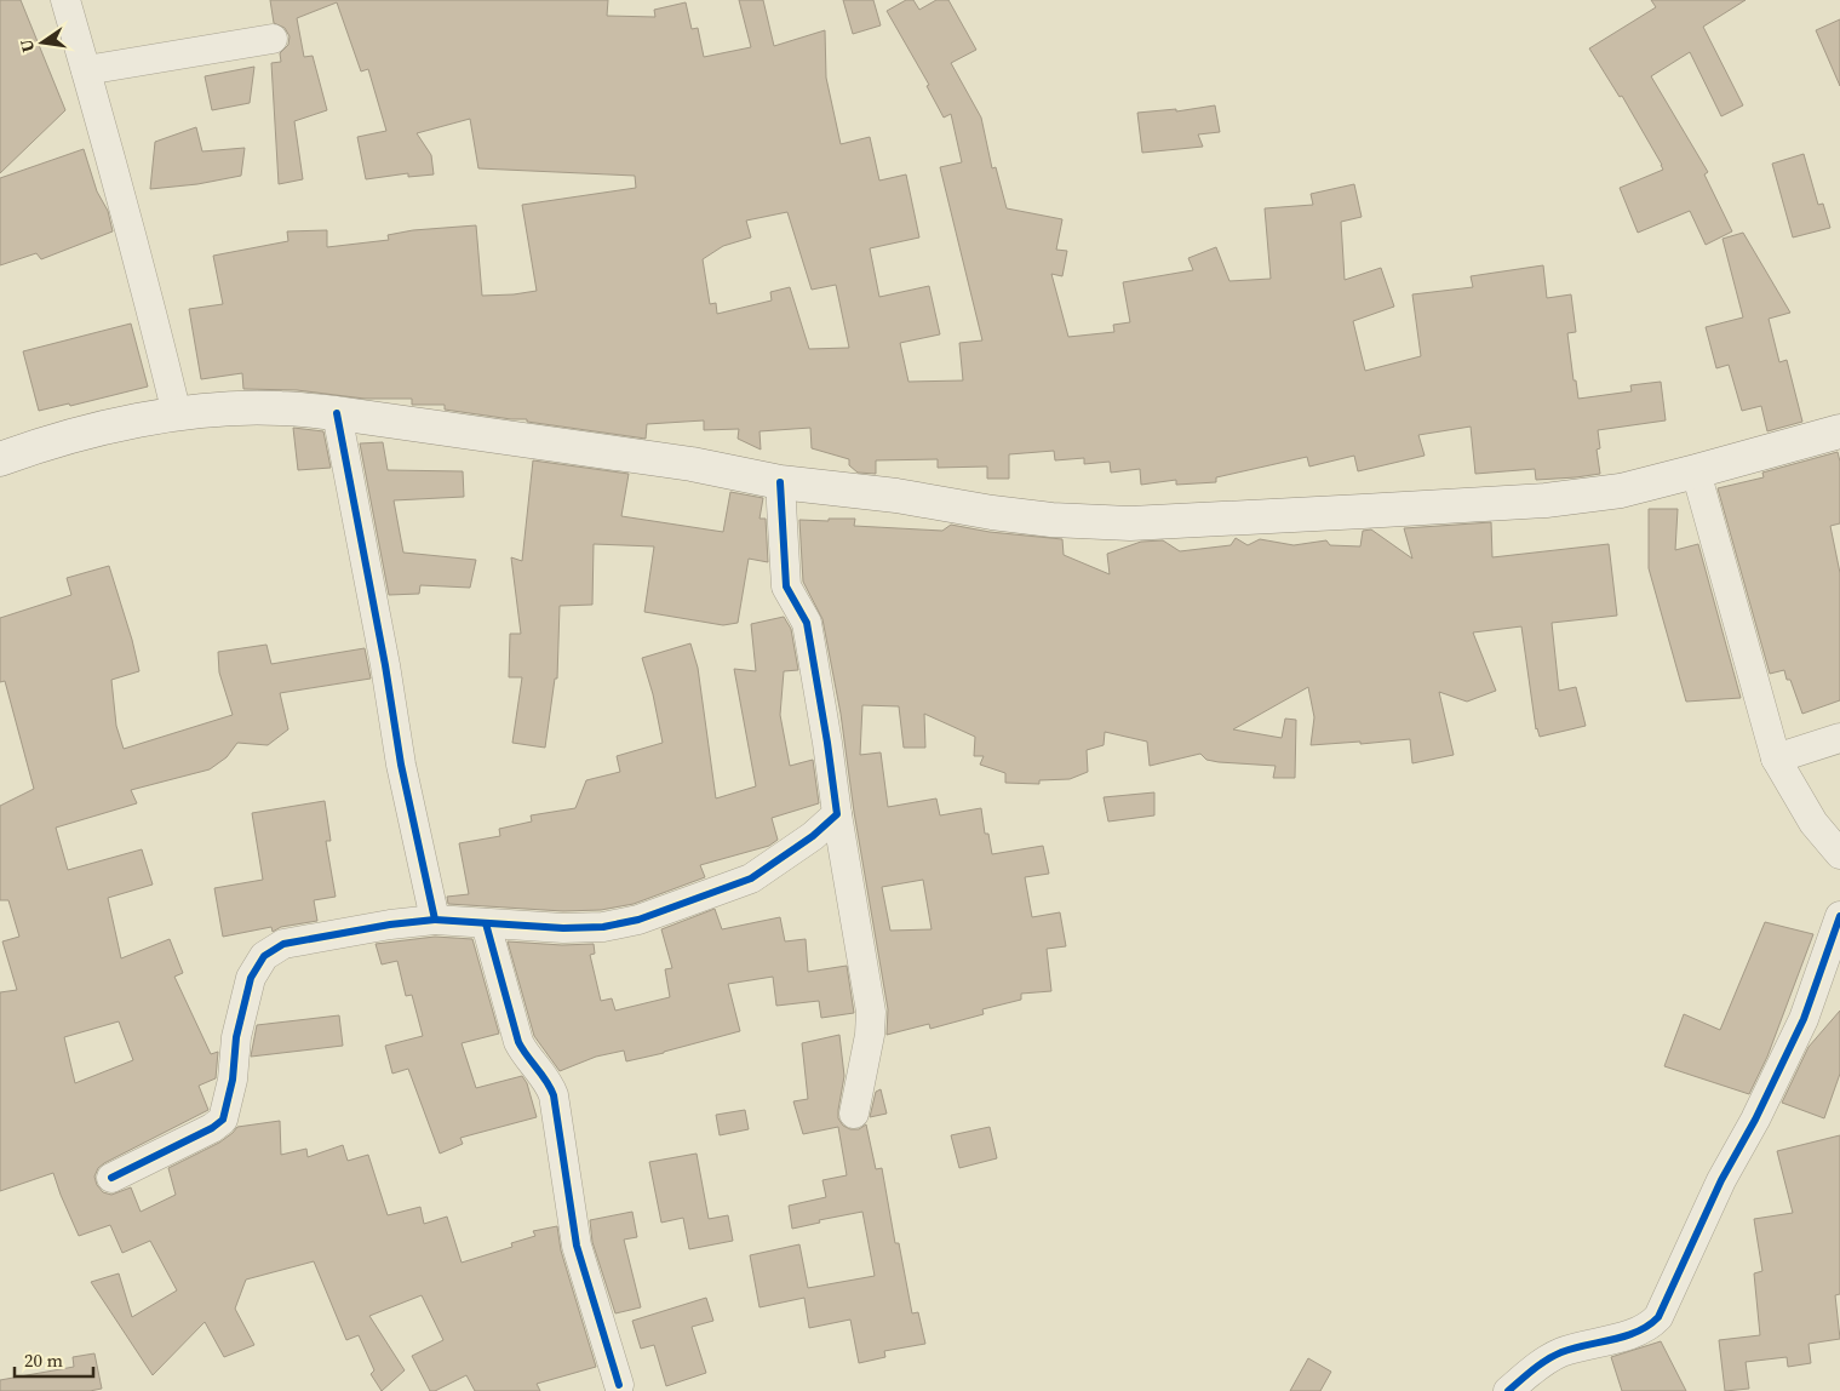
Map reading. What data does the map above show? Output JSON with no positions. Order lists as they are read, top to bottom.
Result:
{
  "scale_bar": "20 m",
  "north": "left"
}
